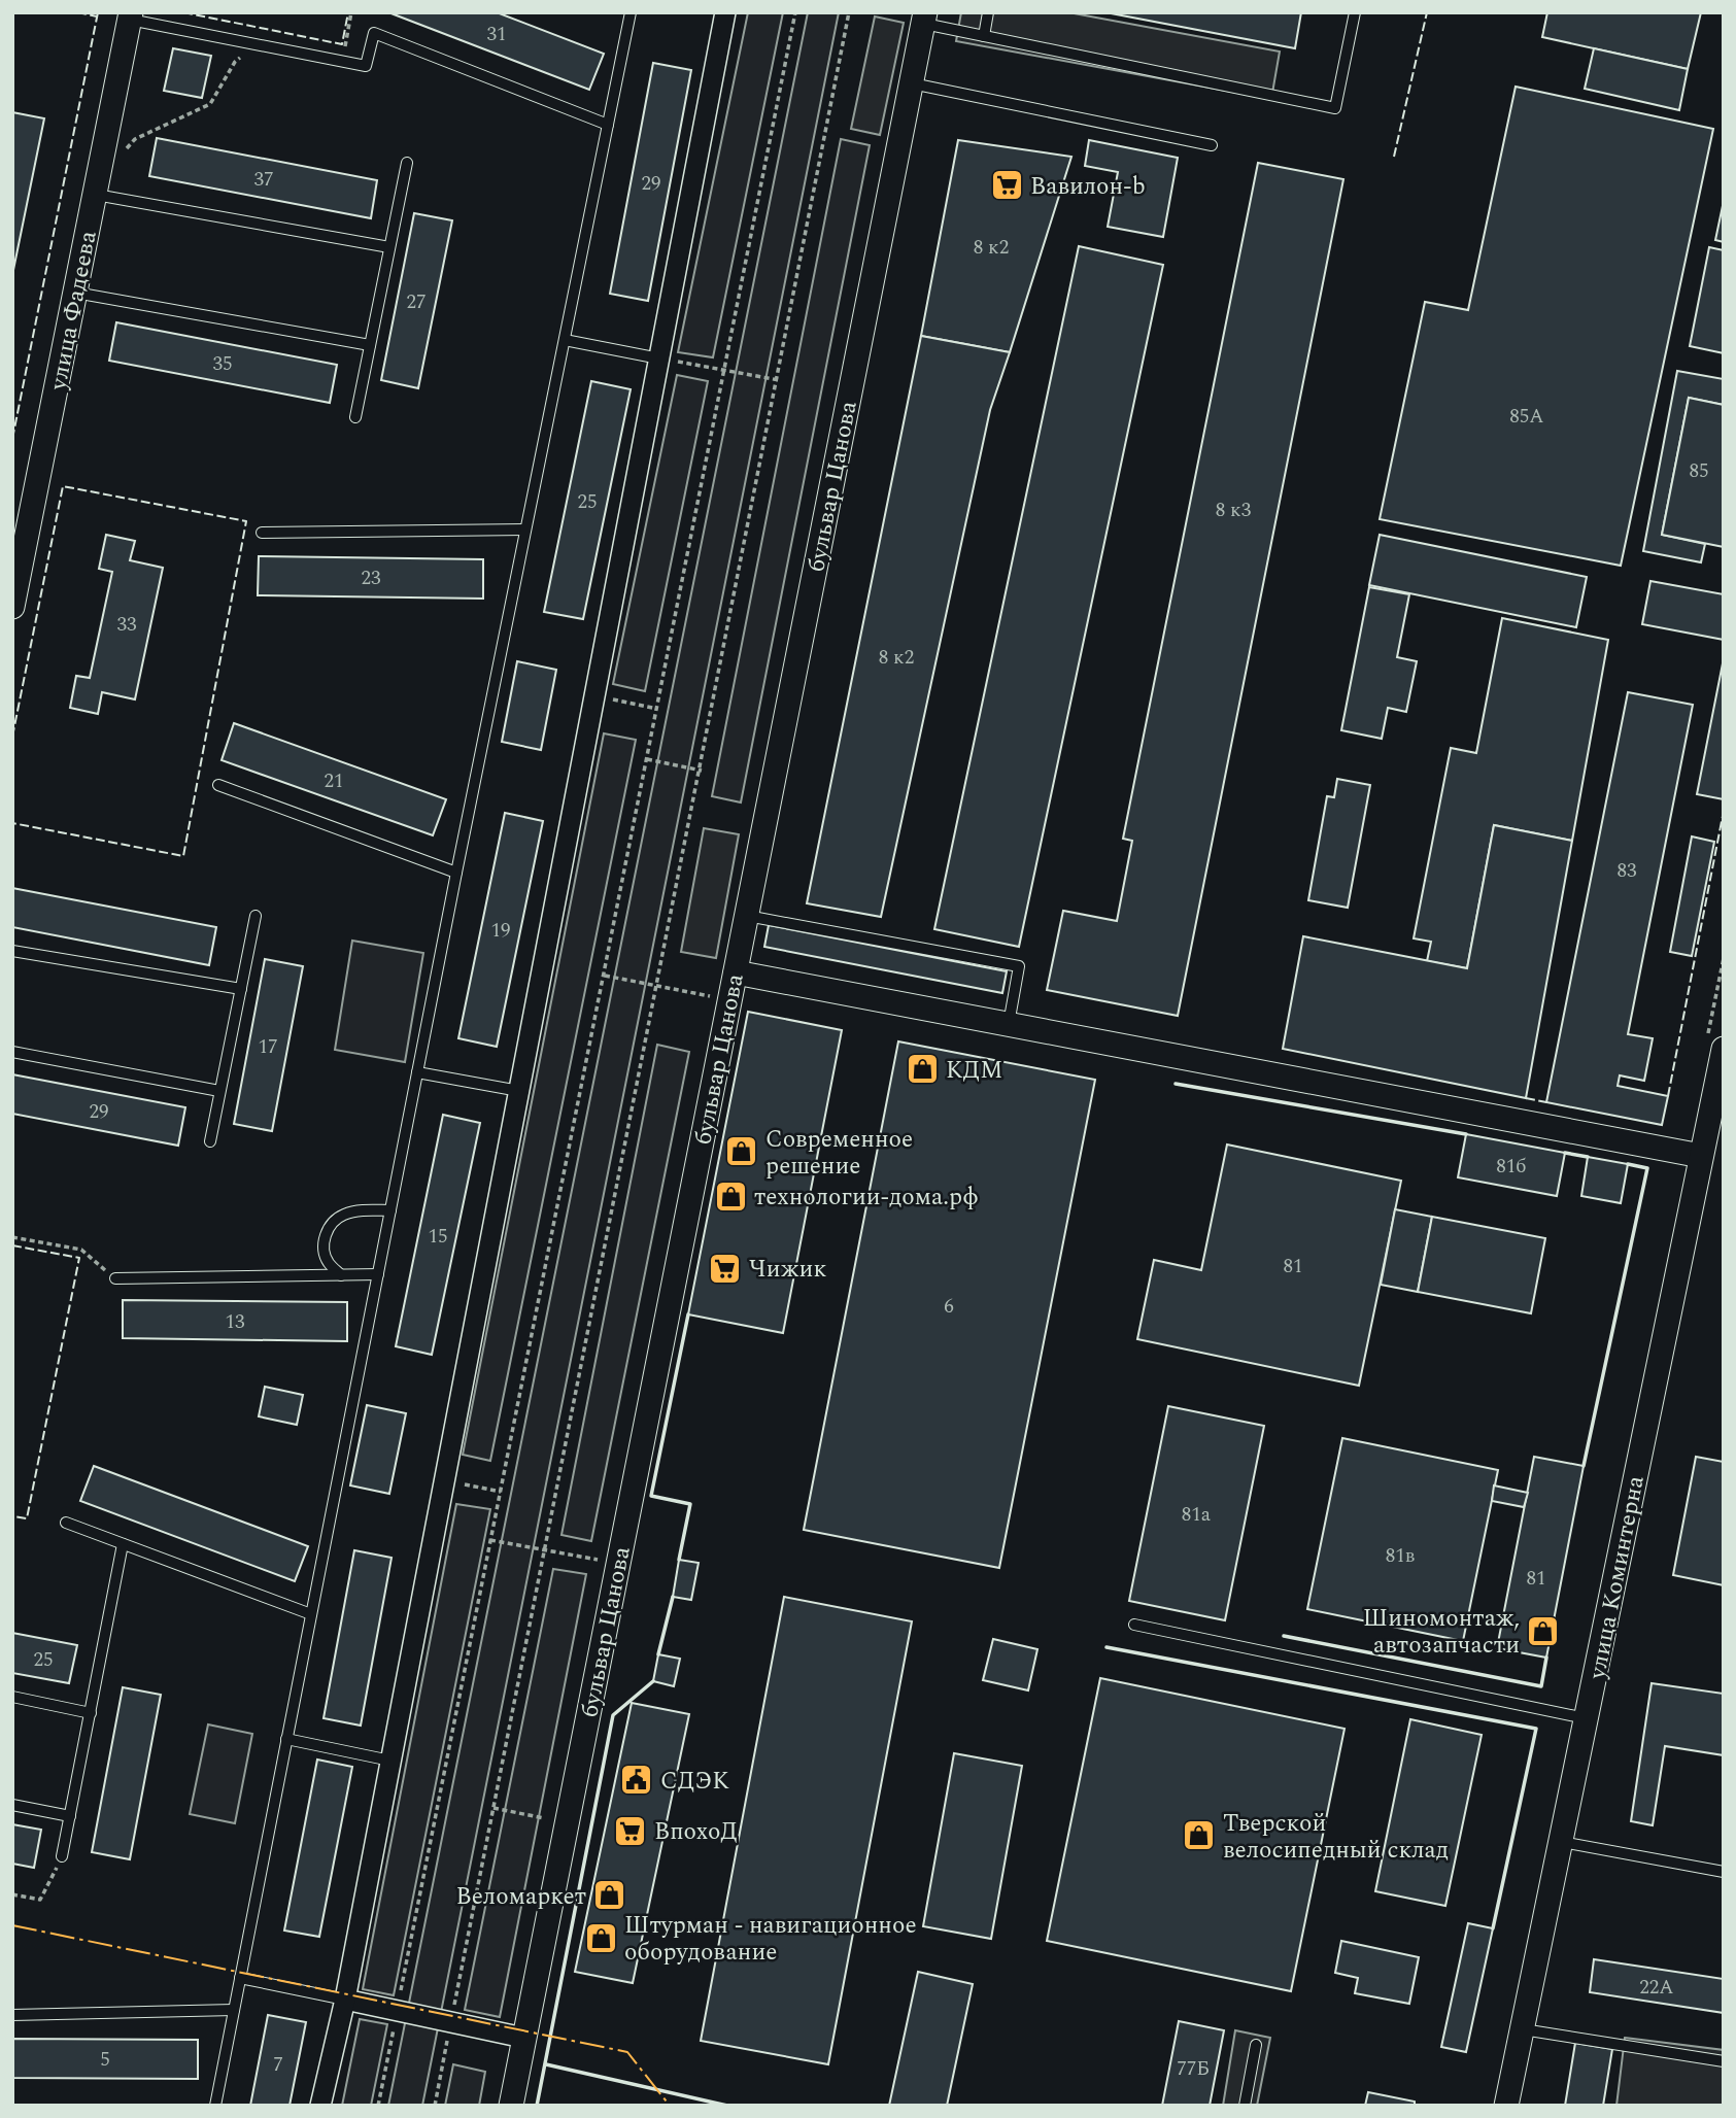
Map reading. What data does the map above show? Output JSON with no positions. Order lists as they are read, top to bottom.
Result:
{
  "streets": {
    "street": ["улица Фадеева", "бульвар Цанова", "улица Коминтерна"]
  },
  "places": {
    "supermarket": ["Вавилон-b", "Чижик", "ВпохоД"],
    "shop": [
      "КДМ",
      "Современное решение",
      "технологии-дома.рф",
      "Шиномонтаж, автозапчасти",
      "Тверской велосипедный склад",
      "Веломаркет",
      "Штурман - навигационное оборудование"
    ],
    "public building": ["СДЭК"]
  },
  "house_numbers": [
    "31",
    "37",
    "29",
    "8 к2",
    "27",
    "35",
    "85А",
    "85",
    "25",
    "8 к3",
    "23",
    "33",
    "8 к2",
    "21",
    "83",
    "19",
    "17",
    "29",
    "81б",
    "15",
    "81",
    "6",
    "13",
    "81а",
    "81в",
    "81",
    "25",
    "22А",
    "5",
    "7",
    "77Б"
  ]
}
